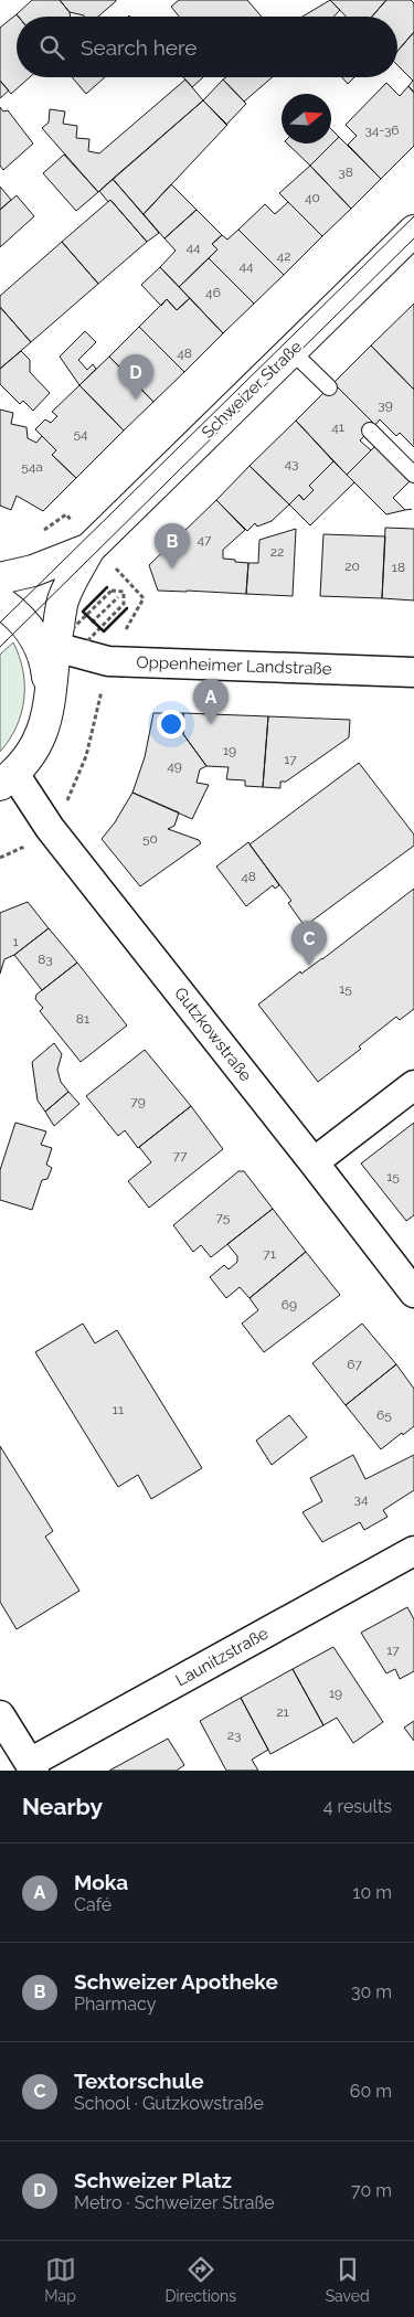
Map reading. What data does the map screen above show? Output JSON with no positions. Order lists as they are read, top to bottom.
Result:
{
  "streets": {
    "street": [
      "Schweizer Straße",
      "Oppenheimer Landstraße",
      "Gutzkowstraße",
      "Launitzstraße"
    ]
  },
  "house_numbers": [
    "34-36",
    "38",
    "40",
    "44",
    "42",
    "44",
    "46",
    "48",
    "39",
    "41",
    "54",
    "43",
    "54a",
    "47",
    "22",
    "20",
    "18",
    "19",
    "17",
    "49",
    "50",
    "48",
    "1",
    "83",
    "15",
    "81",
    "79",
    "77",
    "15",
    "75",
    "71",
    "69",
    "67",
    "11",
    "65",
    "34",
    "17",
    "19",
    "21",
    "23"
  ],
  "north": "right",
  "page": {
    "search": "Search here",
    "pins": [
      "D",
      "B",
      "A",
      "C"
    ],
    "heading": ["Nearby", "4 results"],
    "list": [
      {
        "mark": "A",
        "name": "Moka",
        "note": "Café",
        "value": "10 m"
      },
      {
        "mark": "B",
        "name": "Schweizer Apotheke",
        "note": "Pharmacy",
        "value": "30 m"
      },
      {
        "mark": "C",
        "name": "Textorschule",
        "note": "School · Gutzkowstraße",
        "value": "60 m"
      },
      {
        "mark": "D",
        "name": "Schweizer Platz",
        "note": "Metro · Schweizer Straße",
        "value": "70 m"
      }
    ],
    "nav": ["Map", "Directions", "Saved"]
  }
}
